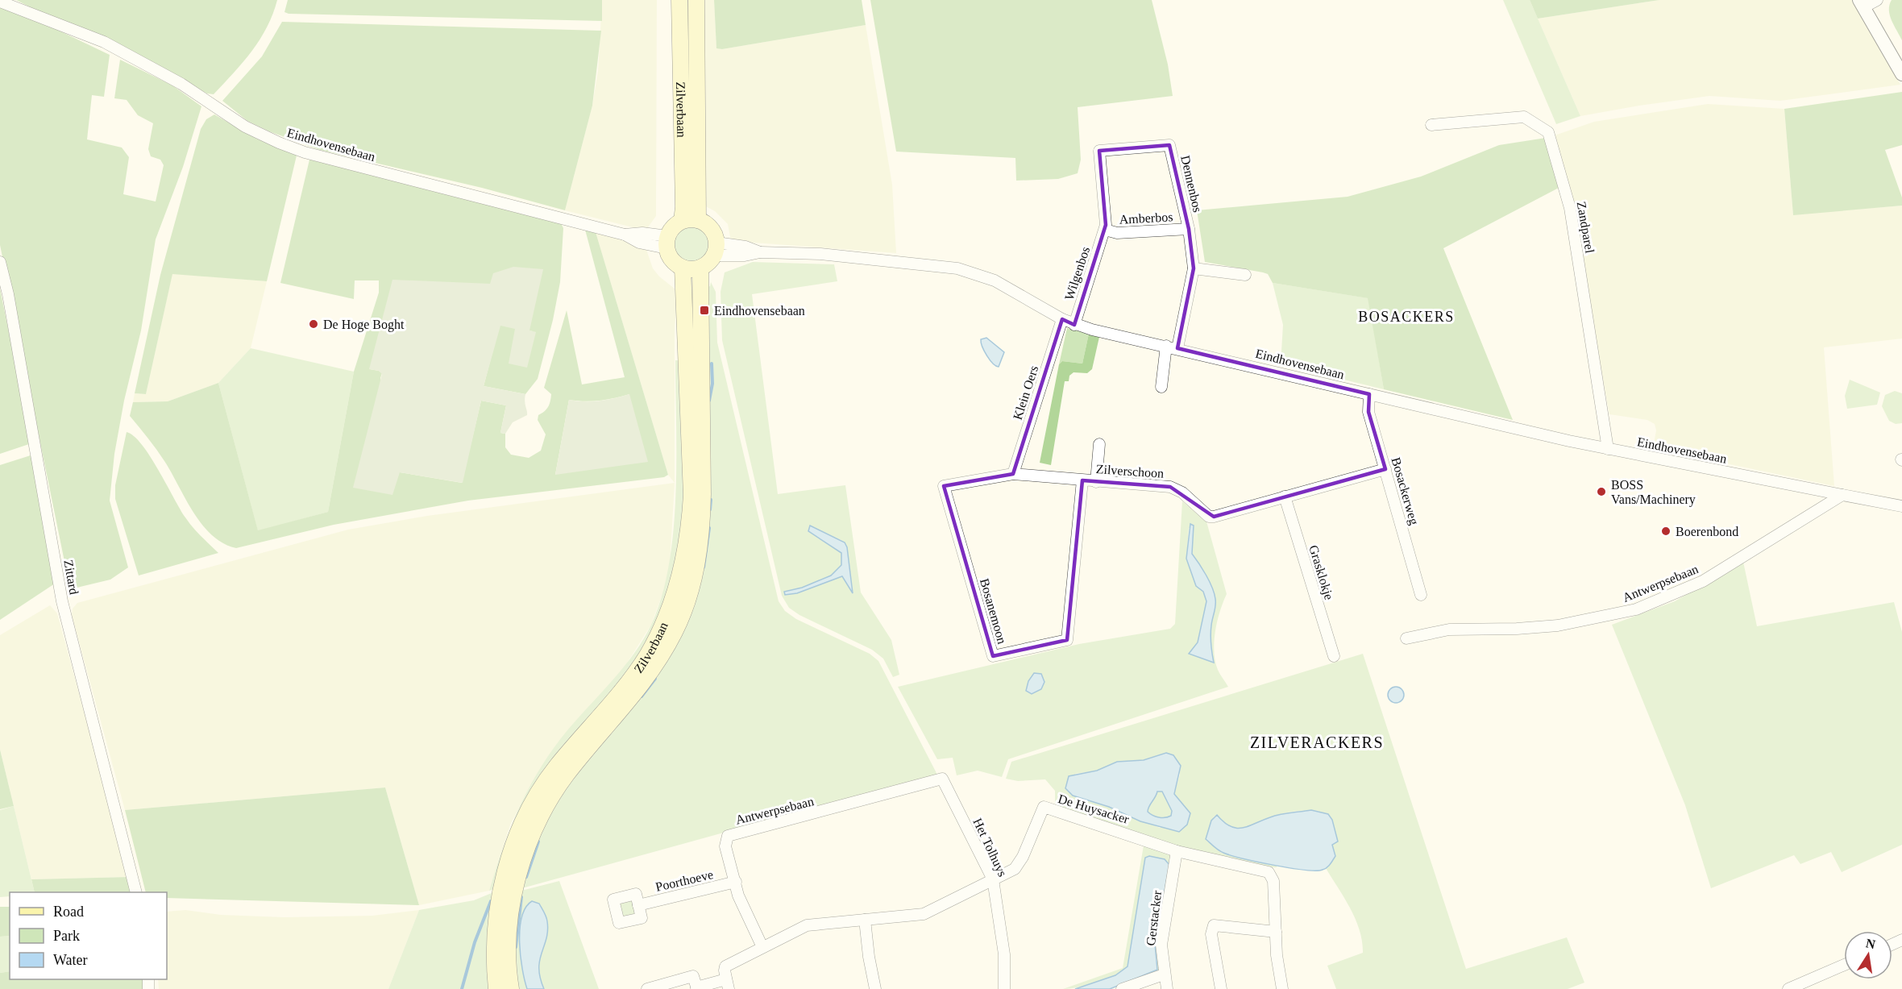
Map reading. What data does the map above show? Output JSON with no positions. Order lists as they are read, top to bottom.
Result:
{
  "streets": {
    "main road": ["Zilverbaan"],
    "street": [
      "Eindhovensebaan",
      "Dennenbos",
      "Amberbos",
      "Zandparel",
      "Wilgenbos",
      "Klein Oers",
      "Zilverschoon",
      "Bosackerweg",
      "Grasklokje",
      "Zittard",
      "Antwerpsebaan",
      "Bosanemoon",
      "De Huysacker",
      "Het Tolhuys",
      "Poorthoeve",
      "Gerstacker"
    ]
  },
  "crossings": [
    ["Zilverbaan", "Eindhovensebaan"],
    ["Eindhovensebaan", "Dennenbos"],
    ["Eindhovensebaan", "Zandparel"],
    ["Eindhovensebaan", "Wilgenbos"],
    ["Eindhovensebaan", "Klein Oers"],
    ["Eindhovensebaan", "Bosackerweg"],
    ["Eindhovensebaan", "Antwerpsebaan"],
    ["Dennenbos", "Amberbos"],
    ["Dennenbos", "Wilgenbos"],
    ["Amberbos", "Wilgenbos"],
    ["Klein Oers", "Zilverschoon"],
    ["Zilverschoon", "Bosackerweg"],
    ["Zilverschoon", "Grasklokje"],
    ["Zilverschoon", "Bosanemoon"],
    ["Antwerpsebaan", "De Huysacker"],
    ["Antwerpsebaan", "Het Tolhuys"],
    ["Antwerpsebaan", "Poorthoeve"],
    ["De Huysacker", "Het Tolhuys"],
    ["De Huysacker", "Gerstacker"]
  ],
  "districts": ["BOSACKERS", "ZILVERACKERS"],
  "places": {
    "transit": ["Eindhovensebaan"],
    "other": ["De Hoge Boght", "BOSS Vans/Machinery", "Boerenbond"]
  },
  "legend": ["Road", "Park", "Water"],
  "north": "top"
}
